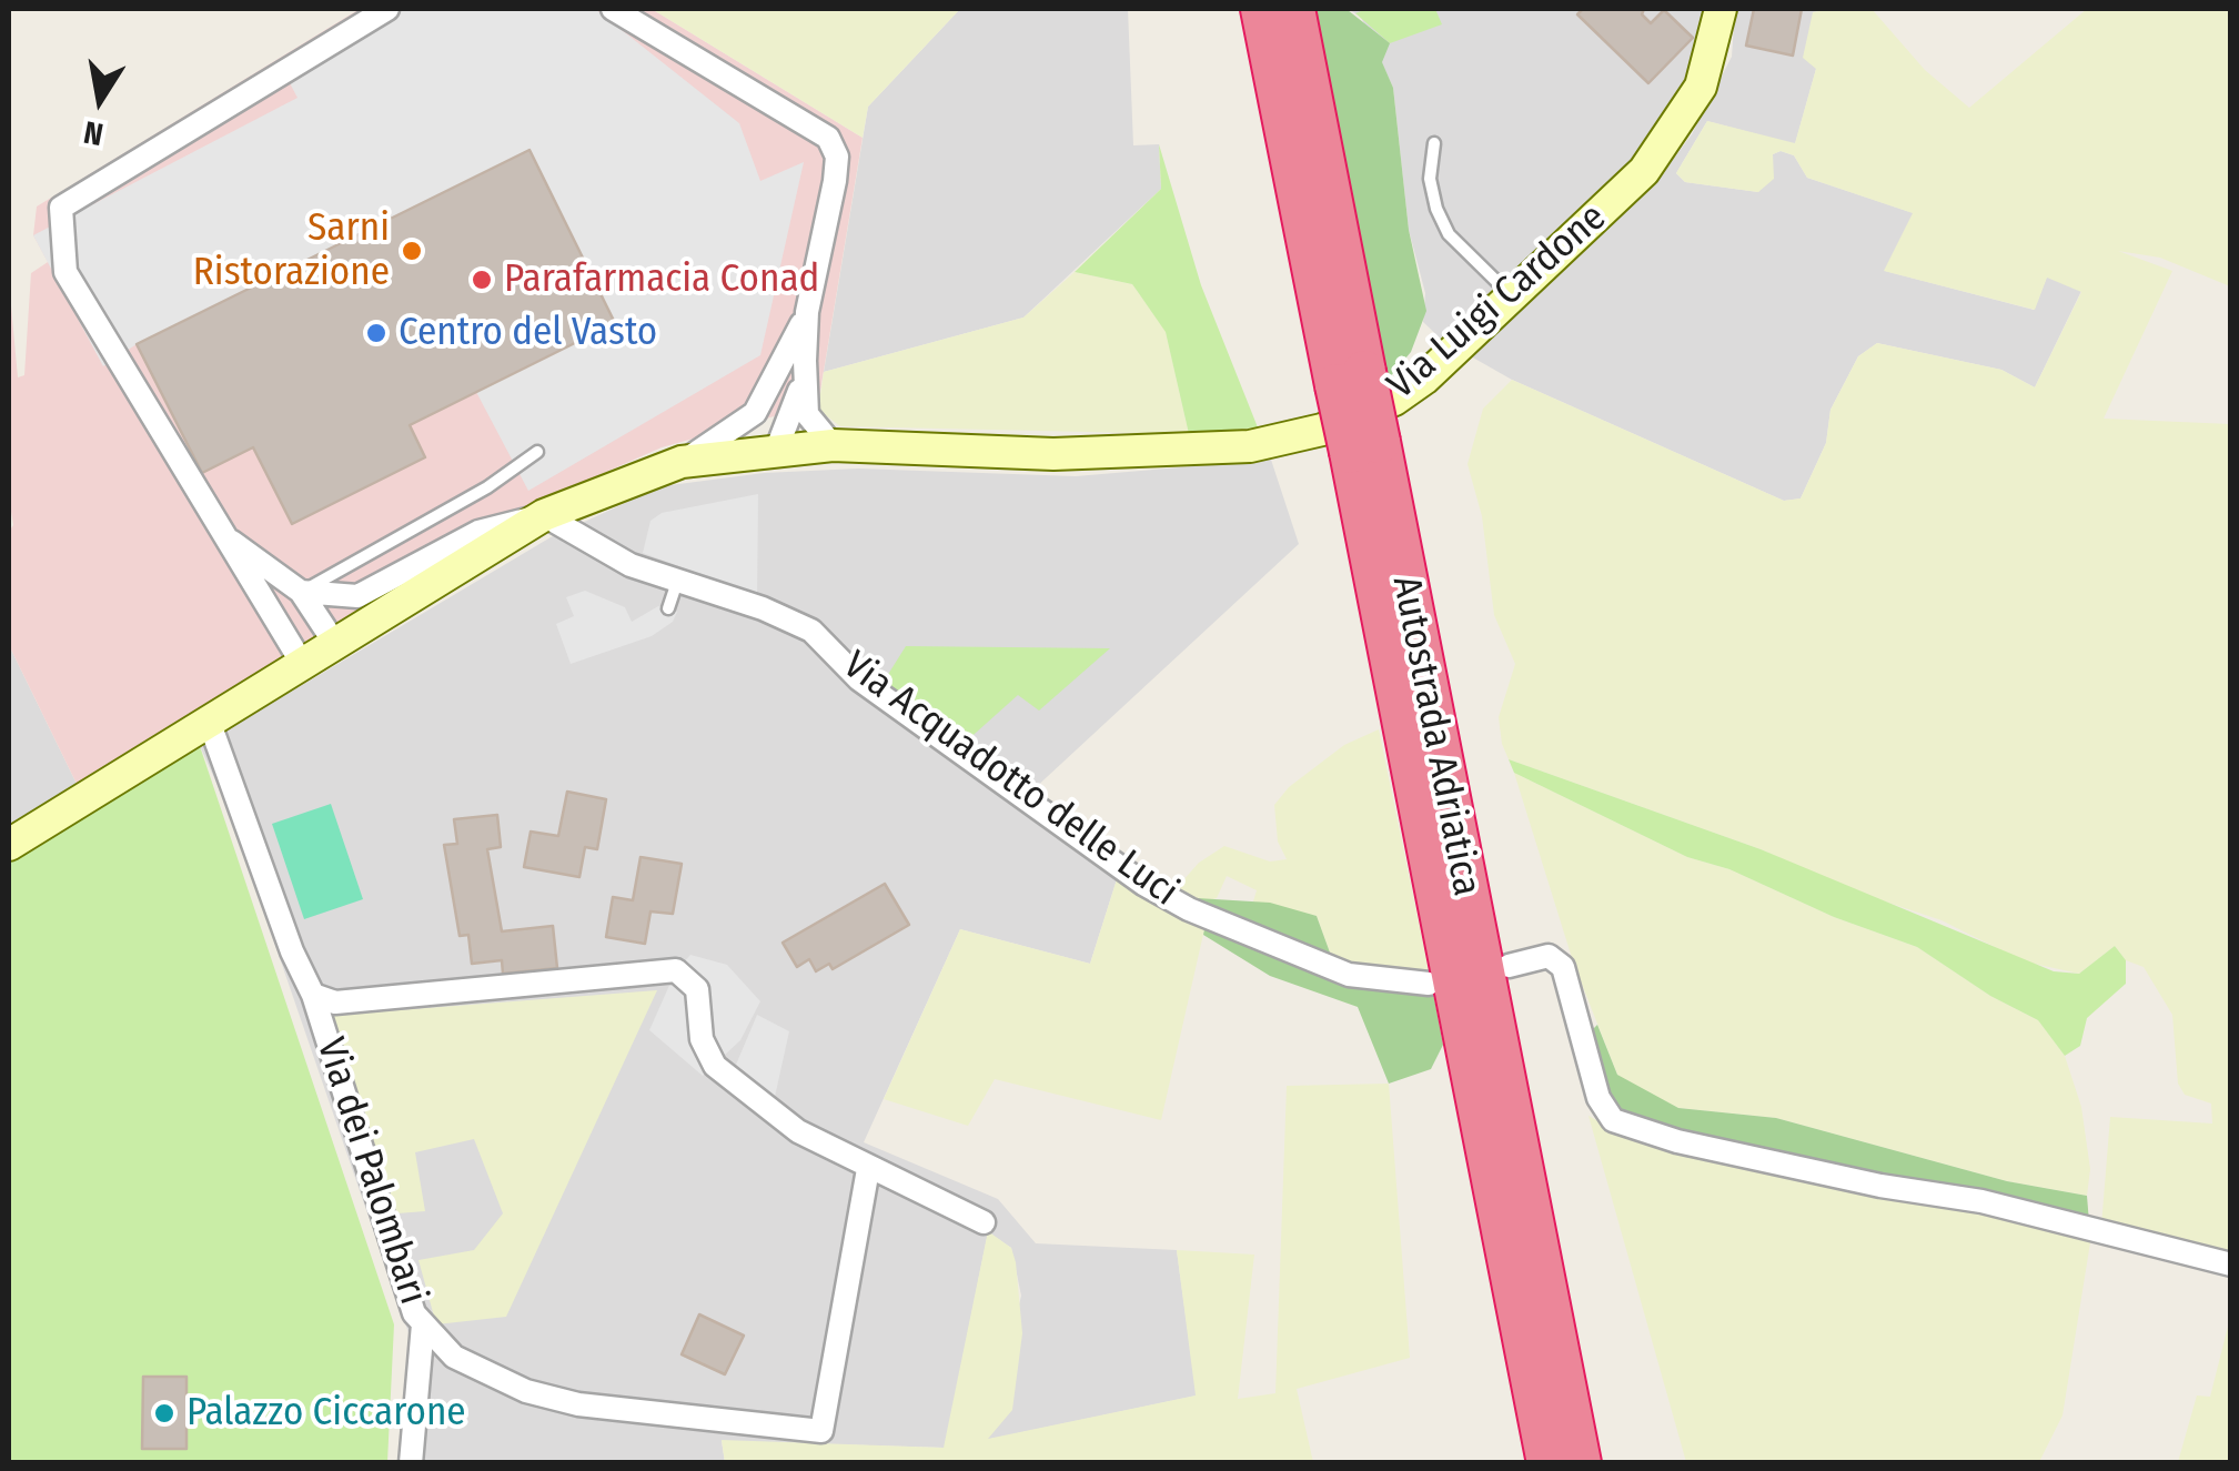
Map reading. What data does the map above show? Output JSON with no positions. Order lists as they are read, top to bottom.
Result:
{
  "streets": {
    "highway": ["Autostrada Adriatica"],
    "main road": ["Via Luigi Cardone"],
    "street": ["Via Acquadotto delle Luci", "Via dei Palombari"]
  },
  "crossings": [
    ["Via Luigi Cardone", "Via Acquadotto delle Luci"],
    ["Via Luigi Cardone", "Via dei Palombari"]
  ],
  "places": [
    "Sarni Ristorazione",
    "Parafarmacia Conad",
    "Centro del Vasto",
    "Palazzo Ciccarone"
  ],
  "north": "bottom"
}
